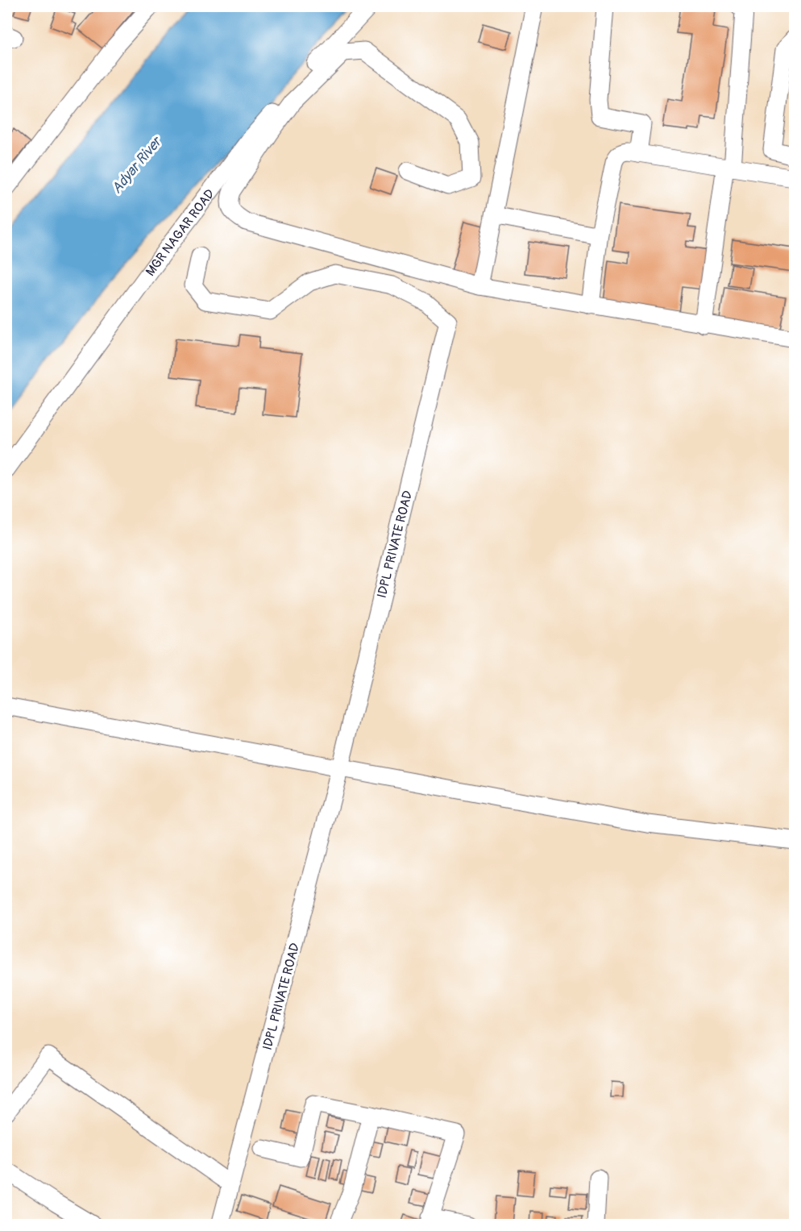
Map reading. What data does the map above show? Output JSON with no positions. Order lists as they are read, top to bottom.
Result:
{
  "streets": {
    "street": ["MGR NAGAR ROAD", "IDPL PRIVATE ROAD"]
  },
  "water": ["Adyar River"]
}
